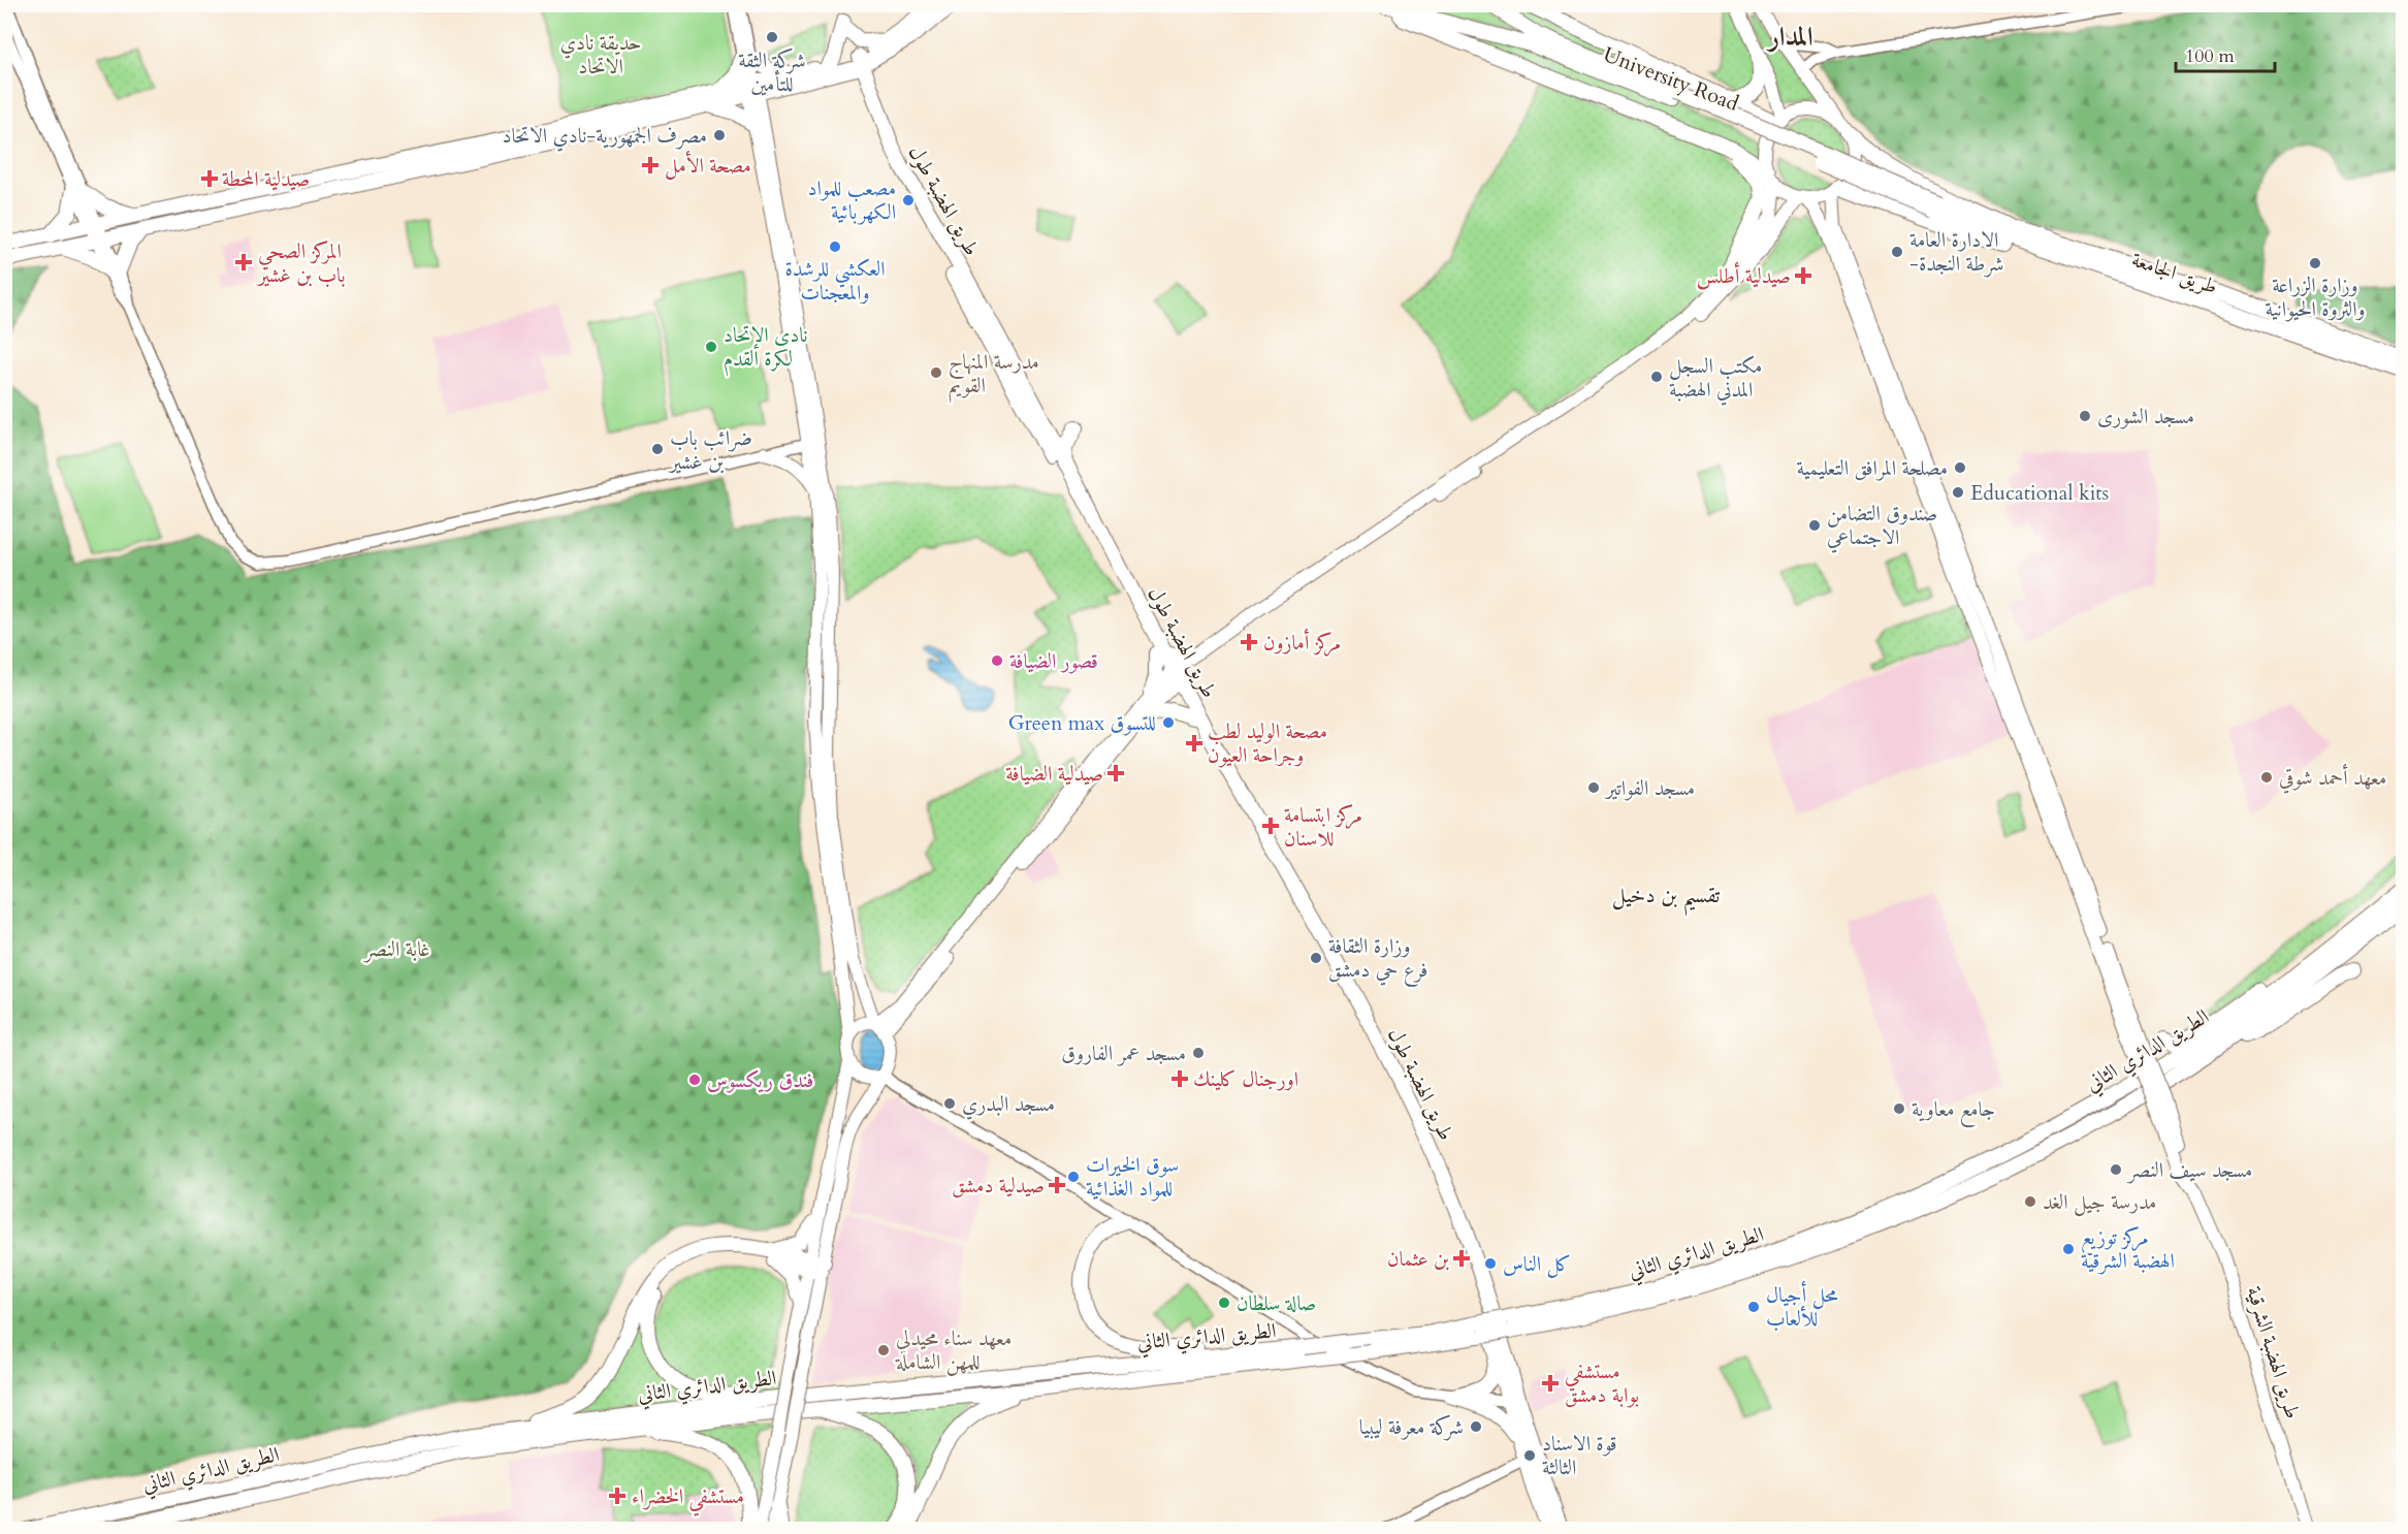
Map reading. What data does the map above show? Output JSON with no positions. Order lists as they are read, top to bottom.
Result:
{
  "streets": {
    "highway": [
      "University Road",
      "طريق الهضبة طول",
      "طريق الجامعة",
      "الطريق الدائري الثاني"
    ],
    "main road": ["طريق الهضبة الشرقية"]
  },
  "crossings": [
    ["University Road", "طريق الجامعة"]
  ],
  "districts": ["المدار", "تقسيم بن دخيل"],
  "parks": ["حديقة نادي الاتحاد", "غابة النصر"],
  "places": {
    "other": [
      "شركة الثقة للتأمين",
      "مصرف الجمهورية-نادي الاتحاد",
      "مصعب للمواد الكهربائية",
      "العكشي للرشدة والمعجنات",
      "الادارة العامة -شرطة النجدة",
      "وزارة الزراعة والثروة الحيوانية",
      "نادي الإتحاد لكرة القدم",
      "مدرسة المنهاج القويم",
      "مكتب السجل المدني الهضبة",
      "مسجد الشورى",
      "ضرائب باب بن غشير",
      "مصلحة المرافق التعليمية",
      "Educational kits",
      "صندوق التضامن الاجتماعي",
      "قصور الضيافة",
      "Green max للتسوق",
      "معهد أحمد شوقي",
      "مسجد الفواتير",
      "وزارة الثقافة فرع حي دمشق",
      "مسجد عمر الفاروق",
      "فندق ريكسوس",
      "مسجد البدري",
      "جامع معاوية",
      "مسجد سيف النصر",
      "سوق الخيرات للمواد الغذائية",
      "مدرسة جيل الغد",
      "مركز توزيع الهضبة الشرقية",
      "كل الناس",
      "صالة سلطان",
      "محل أجيال للألعاب",
      "معهد سناء محيدلي للمهن الشاملة",
      "شركة معرفة ليبيا",
      "قوة الاسناد الثالثة"
    ],
    "health": [
      "مصحة الأمل",
      "صيدلية المحطة",
      "المركز الصحي باب بن غشير",
      "صيدلية أطلس",
      "مركز أمازون",
      "مصحة الوليد لطب وجراحة العيون",
      "صيدلية الضيافة",
      "مركز ابتسامة للاسنان",
      "اورجنال كلينك",
      "صيدلية دمشق",
      "بن عثمان",
      "مستشفي بوابة دمشق",
      "مستشفي الخضراء"
    ]
  },
  "scale_bar": "100 m"
}
